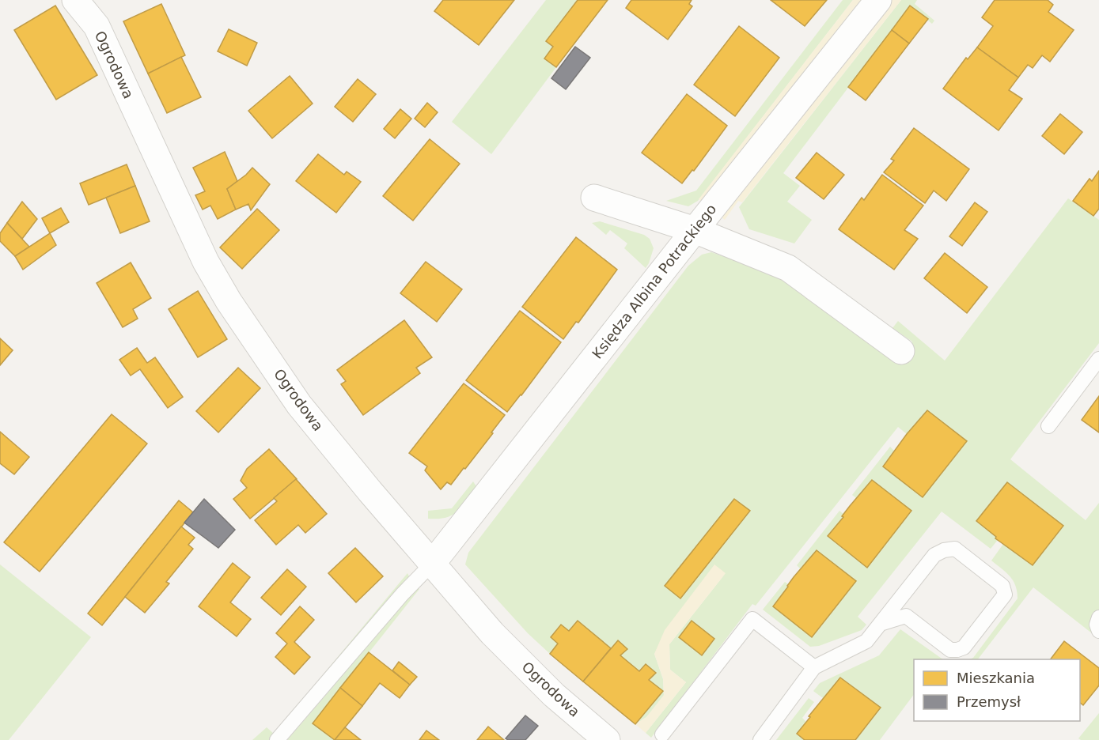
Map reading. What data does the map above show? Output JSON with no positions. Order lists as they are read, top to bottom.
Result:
{
  "streets": {
    "street": ["Ogrodowa", "Księdza Albina Potrackiego"]
  },
  "crossings": [
    ["Ogrodowa", "Księdza Albina Potrackiego"]
  ],
  "legend": ["Mieszkania", "Przemysł"]
}
